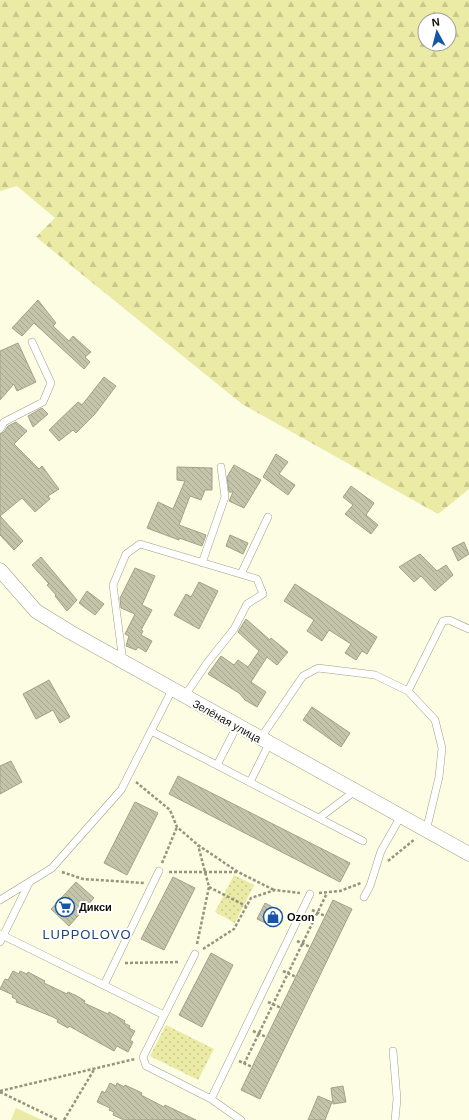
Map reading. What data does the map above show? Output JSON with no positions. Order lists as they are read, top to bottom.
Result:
{
  "streets": {
    "street": ["Зелёная улица"]
  },
  "districts": ["LUPPOLOVO"],
  "places": {
    "supermarket": ["Дикси"],
    "shop": ["Ozon"]
  },
  "north": "top"
}
